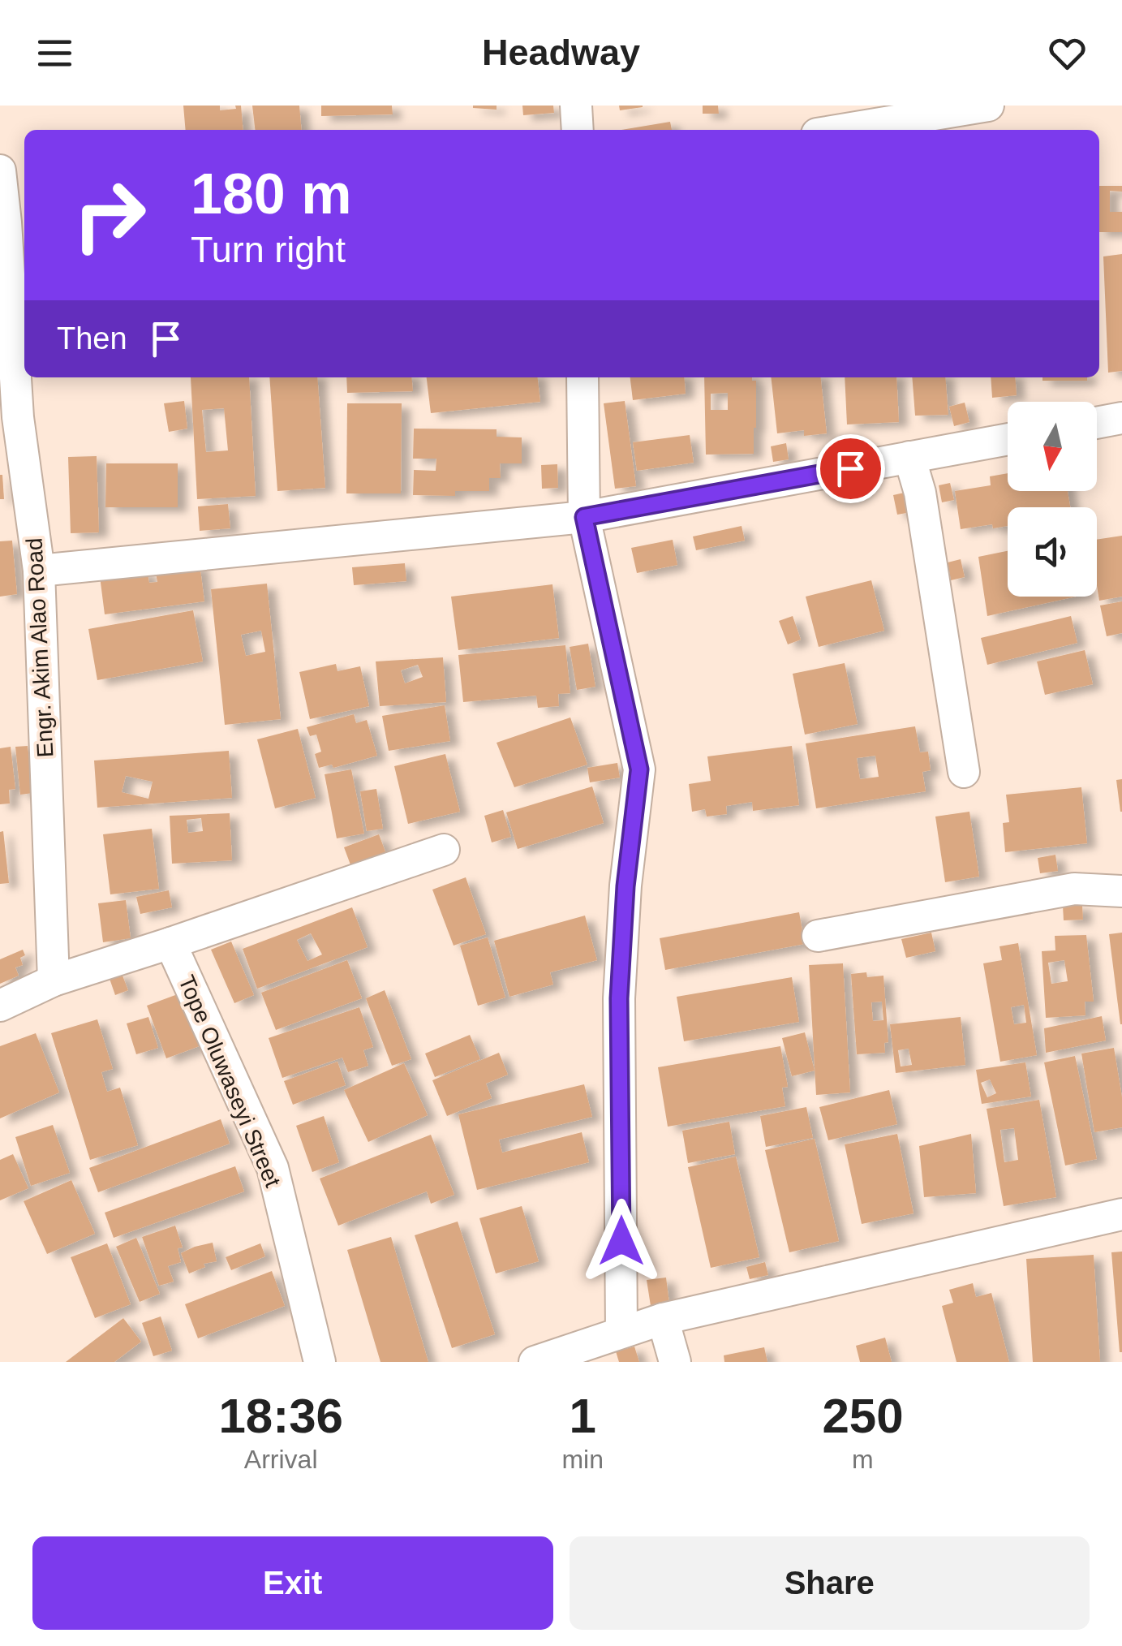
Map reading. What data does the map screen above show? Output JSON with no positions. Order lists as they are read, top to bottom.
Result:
{
  "streets": {
    "street": ["Engr. Akim Alao Road", "Tope Oluwaseyi Street"]
  },
  "north": "bottom",
  "page": {
    "header": "Headway",
    "turn": ["180 m", "Turn right"],
    "then": "Then",
    "eta": [
      "18:36",
      "Arrival",
      "1",
      "min",
      "250",
      "m"
    ],
    "buttons": ["Exit", "Share"]
  }
}
